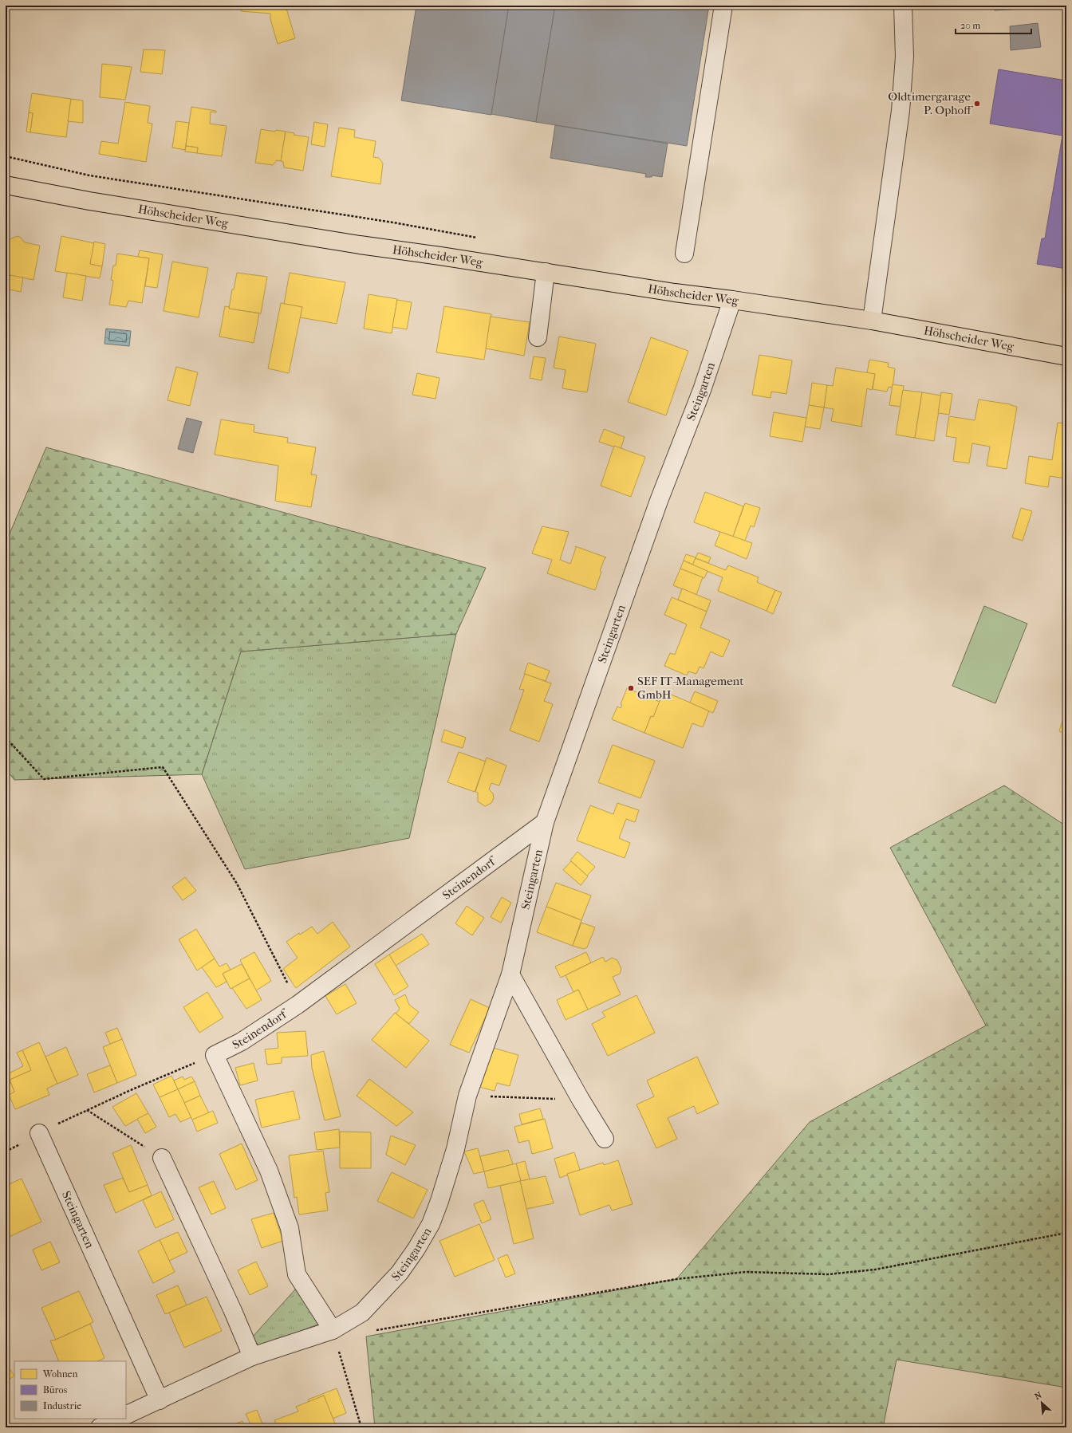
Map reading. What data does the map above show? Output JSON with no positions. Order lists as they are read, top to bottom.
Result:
{
  "streets": {
    "main road": ["Höhscheider Weg"],
    "street": ["Steingarten", "Steinendorf"]
  },
  "crossings": [
    ["Höhscheider Weg", "Steingarten"],
    ["Steingarten", "Steinendorf"]
  ],
  "places": ["Oldtimergarage P. Ophoff", "SEF IT-Management GmbH"],
  "legend": ["Wohnen", "Büros", "Industrie"],
  "scale_bar": "20 m",
  "north": "top left"
}
